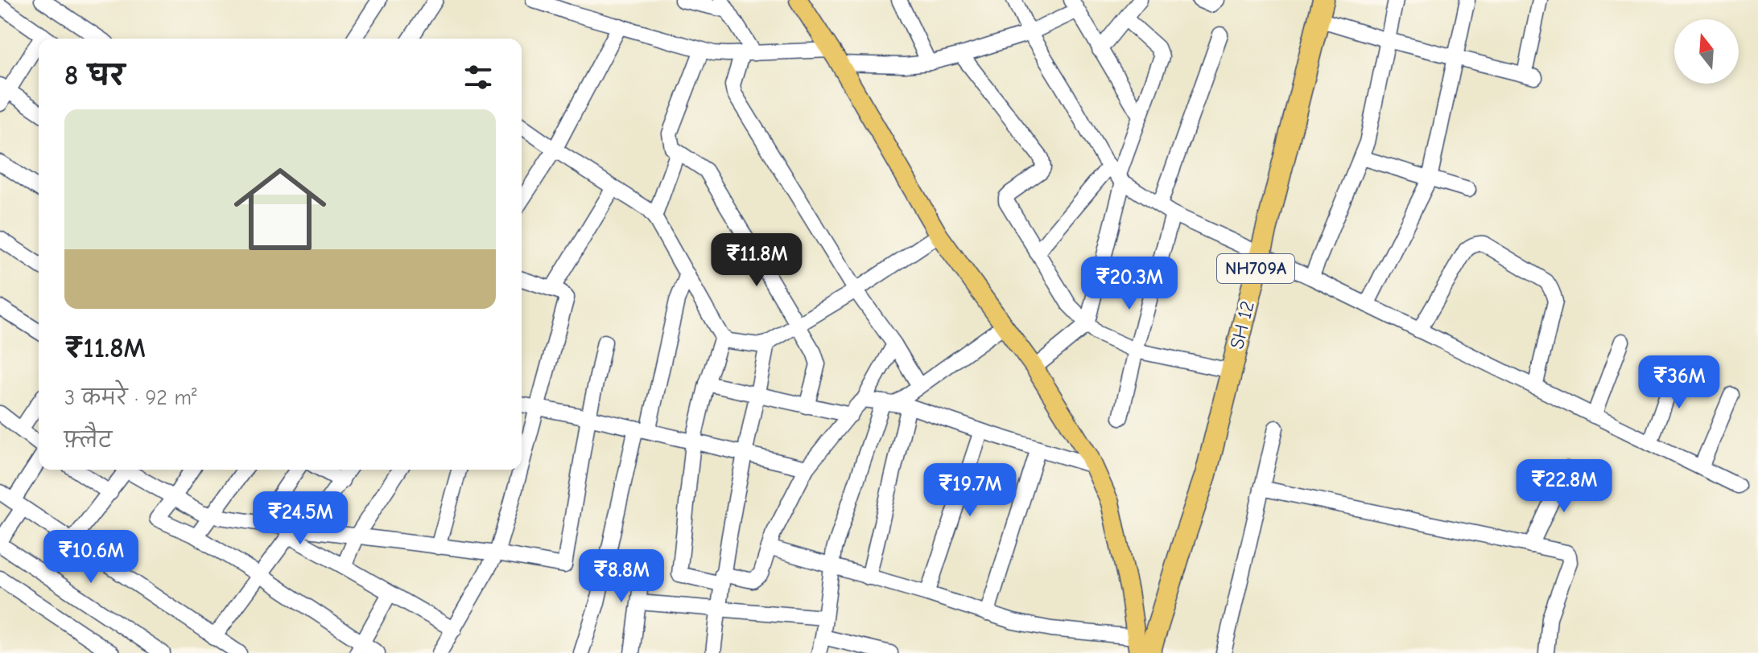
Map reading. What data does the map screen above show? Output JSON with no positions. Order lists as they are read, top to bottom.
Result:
{
  "streets": {
    "highway": ["NH709A", "SH 12"]
  },
  "north": "top",
  "page": {
    "heading": "8 घर",
    "list": [
      {
        "name": "₹11.8M",
        "note": "3 कमरे · 92 m² · फ़्लैट"
      }
    ],
    "price": [
      "₹11.8M",
      "₹20.3M",
      "₹36M",
      "₹22.8M",
      "₹19.7M",
      "₹24.5M",
      "₹10.6M",
      "₹8.8M"
    ]
  }
}
